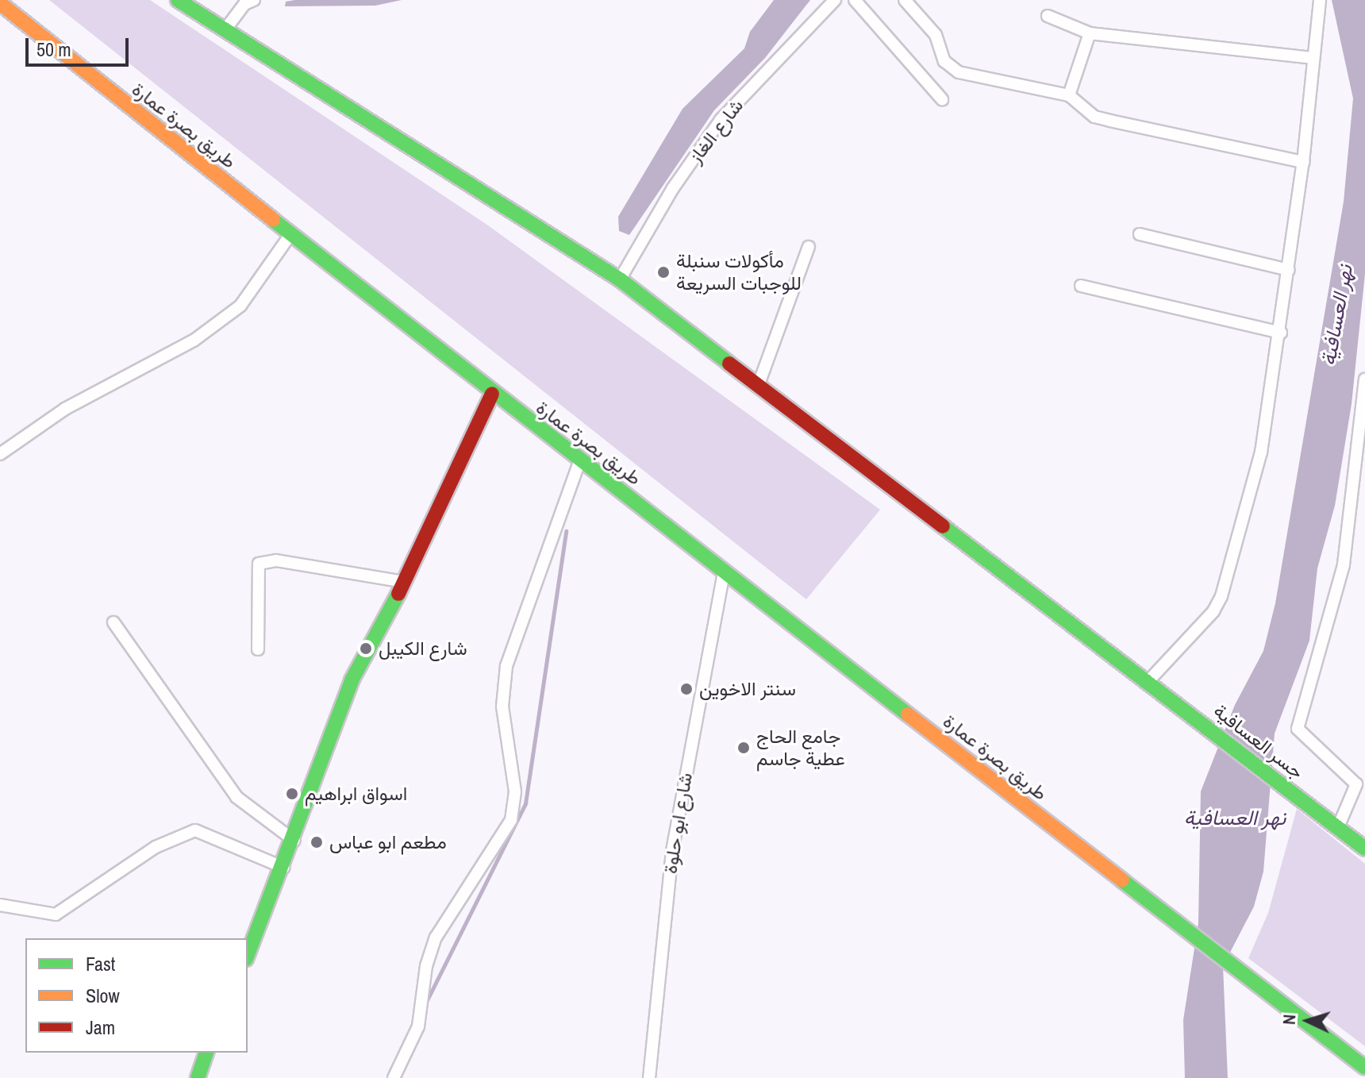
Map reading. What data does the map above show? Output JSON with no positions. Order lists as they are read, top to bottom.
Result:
{
  "streets": {
    "main road": ["طريق بصرة عمارة", "جسر العسافية"],
    "street": ["شارع الغاز", "شارع ابو حلوة"]
  },
  "crossings": [
    ["طريق بصرة عمارة", "شارع ابو حلوة"]
  ],
  "water": ["نهر العسافية"],
  "places": [
    "مأكولات سنبلة للوجبات السريعة",
    "شارع الكيبل",
    "سنتر الاخوين",
    "جامع الحاج عطية جاسم",
    "اسواق ابراهيم",
    "مطعم ابو عباس"
  ],
  "legend": ["Fast", "Slow", "Jam"],
  "scale_bar": "50 m",
  "north": "left"
}
